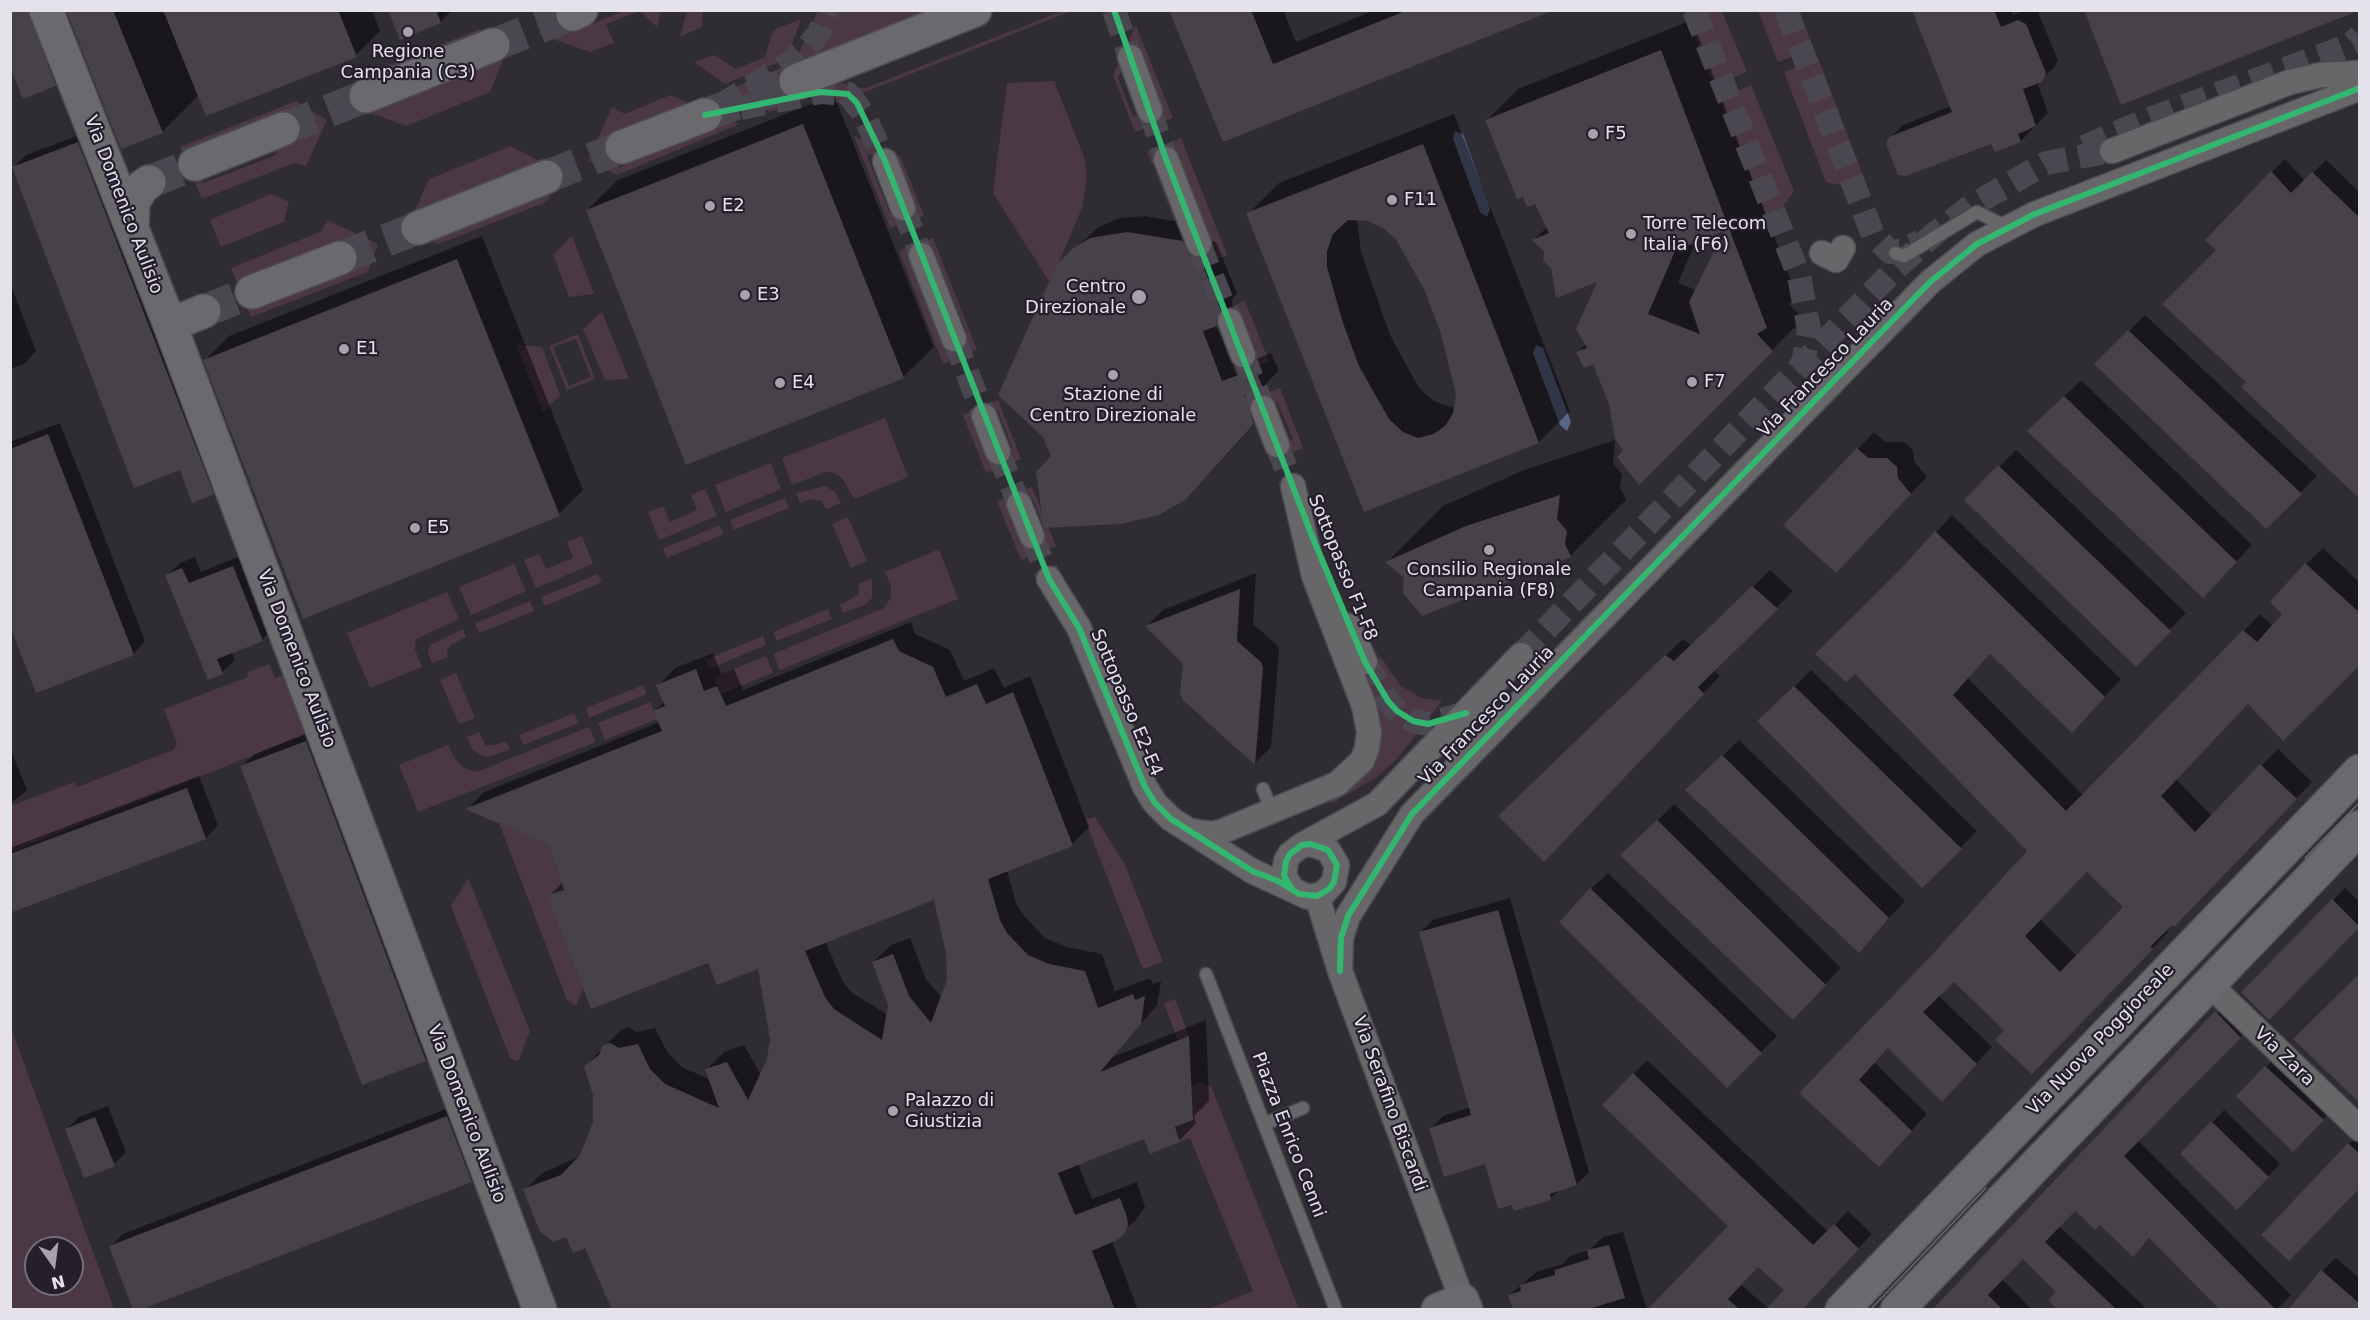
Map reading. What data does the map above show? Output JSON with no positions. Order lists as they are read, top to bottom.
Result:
{
  "streets": {
    "main road": ["Via Domenico Aulisio", "Via Nuova Poggioreale"],
    "street": [
      "Via Francesco Lauria",
      "Sottopasso F1-F8",
      "Sottopasso E2-E4",
      "Via Zara",
      "Via Serafino Biscardi"
    ],
    "lane": ["Piazza Enrico Cenni"]
  },
  "crossings": [
    ["Via Francesco Lauria", "Via Serafino Biscardi"],
    ["Sottopasso E2-E4", "Via Serafino Biscardi"]
  ],
  "places": [
    "Regione Campania (C3)",
    "F5",
    "F11",
    "E2",
    "Torre Telecom Italia (F6)",
    "E3",
    "Centro Direzionale",
    "E1",
    "Stazione di Centro Direzionale",
    "F7",
    "E4",
    "E5",
    "Consilio Regionale Campania (F8)",
    "Palazzo di Giustizia"
  ],
  "north": "bottom"
}
